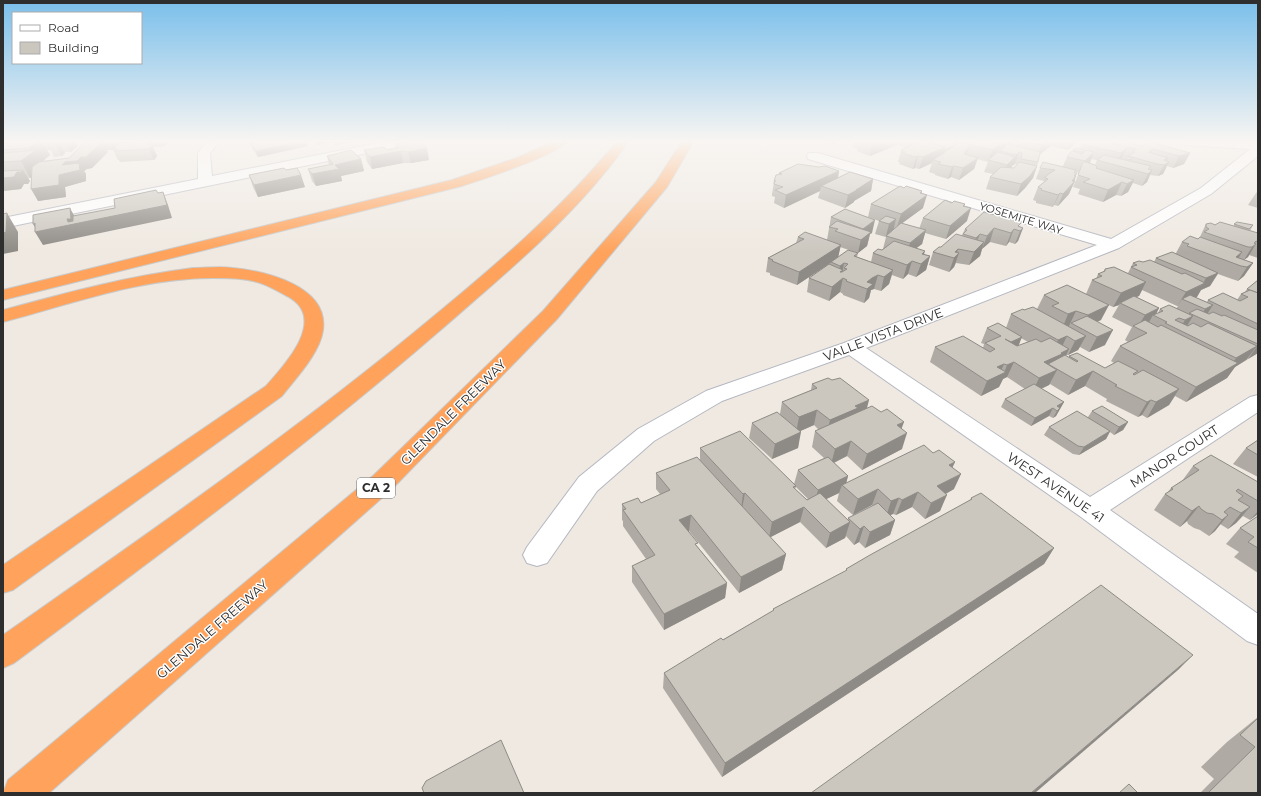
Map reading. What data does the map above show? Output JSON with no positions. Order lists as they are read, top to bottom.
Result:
{
  "streets": {
    "highway": ["GLENDALE FREEWAY", "CA 2"],
    "street": [
      "YOSEMITE WAY",
      "VALLE VISTA DRIVE",
      "MANOR COURT",
      "WEST AVENUE 41"
    ]
  },
  "crossings": [
    ["YOSEMITE WAY", "VALLE VISTA DRIVE"],
    ["VALLE VISTA DRIVE", "WEST AVENUE 41"],
    ["MANOR COURT", "WEST AVENUE 41"]
  ],
  "legend": ["Road", "Building"]
}
